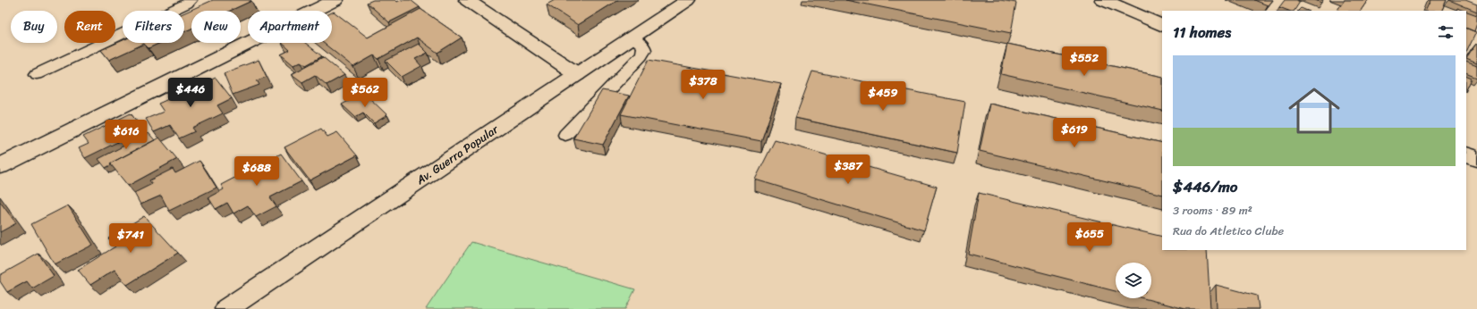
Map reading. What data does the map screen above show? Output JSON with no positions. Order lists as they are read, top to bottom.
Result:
{
  "streets": {
    "street": ["Av. Guerra Popular"]
  },
  "page": {
    "chip": [
      "Buy",
      "Rent",
      "Filters",
      "New",
      "Apartment"
    ],
    "heading": "11 homes",
    "price": [
      "$552",
      "$378",
      "$446",
      "$562",
      "$459",
      "$619",
      "$616",
      "$387",
      "$688",
      "$655",
      "$741"
    ],
    "list": [
      {
        "name": "$446/mo",
        "note": "3 rooms · 89 m² · Rua do Atletico Clube"
      }
    ]
  }
}
